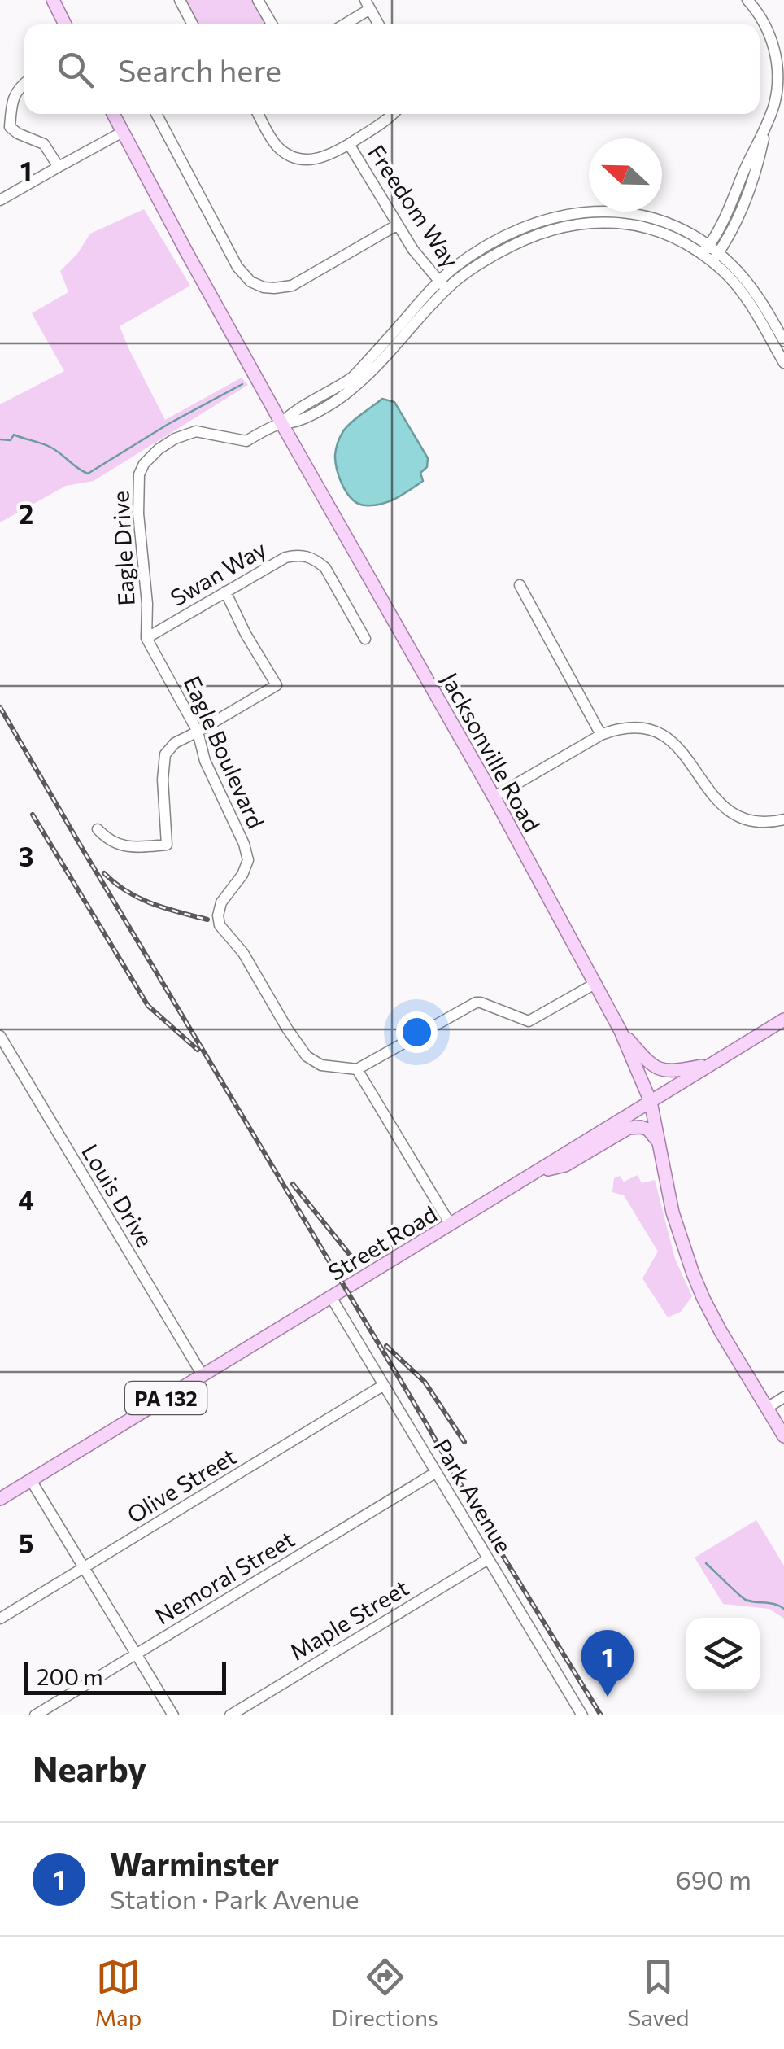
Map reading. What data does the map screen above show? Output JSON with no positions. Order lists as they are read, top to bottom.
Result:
{
  "streets": {
    "main road": ["Jacksonville Road", "Street Road", "PA 132"],
    "street": [
      "Freedom Way",
      "Eagle Drive",
      "Swan Way",
      "Eagle Boulevard",
      "Louis Drive",
      "Olive Street",
      "Park Avenue",
      "Nemoral Street",
      "Maple Street"
    ]
  },
  "crossings": [
    ["Eagle Drive", "Swan Way"],
    ["Eagle Drive", "Eagle Boulevard"],
    ["Eagle Drive", "Jacksonville Road"],
    ["Swan Way", "Eagle Boulevard"],
    ["Jacksonville Road", "Street Road"],
    ["Louis Drive", "Street Road"],
    ["Street Road", "Park Avenue"],
    ["Olive Street", "Park Avenue"],
    ["Park Avenue", "Nemoral Street"],
    ["Park Avenue", "Maple Street"]
  ],
  "scale_bar": "200 m",
  "north": "left",
  "page": {
    "search": "Search here",
    "pins": "1",
    "scale": "200 m",
    "heading": "Nearby",
    "list": [
      {
        "mark": "1",
        "name": "Warminster",
        "note": "Station · Park Avenue",
        "value": "690 m"
      }
    ],
    "nav": ["Map", "Directions", "Saved"]
  },
  "grid": {
    "rows": [
      "1",
      "2",
      "3",
      "4",
      "5"
    ]
  }
}
